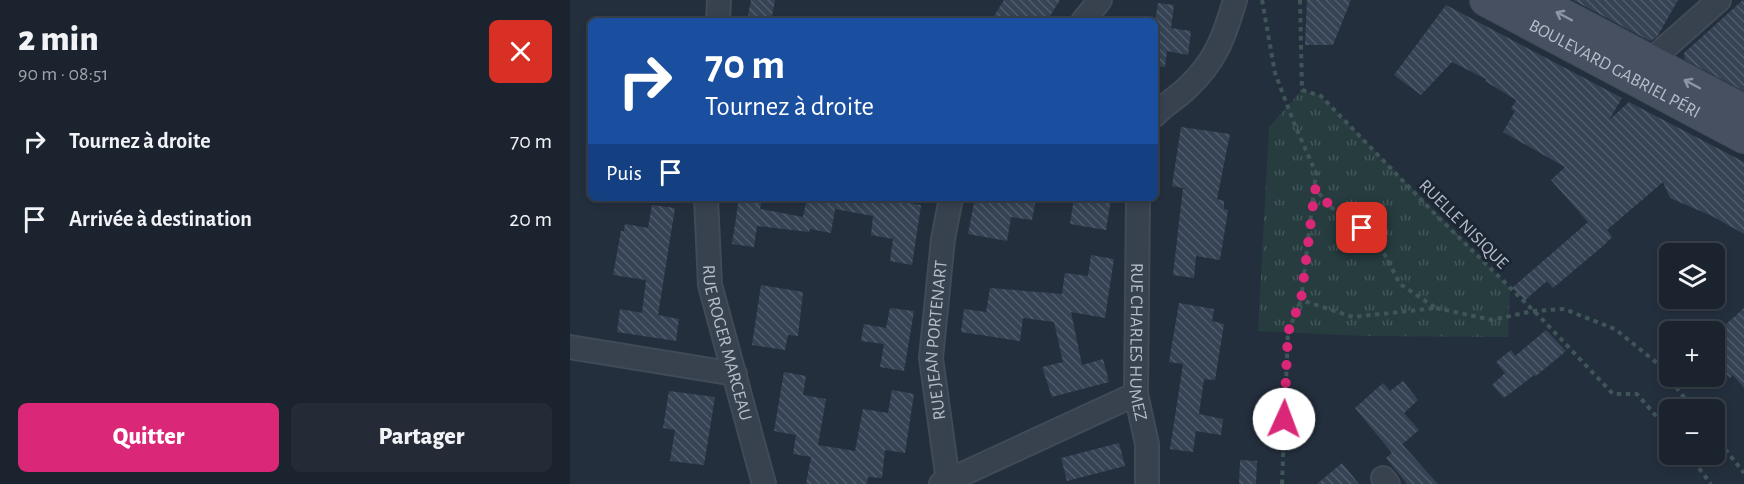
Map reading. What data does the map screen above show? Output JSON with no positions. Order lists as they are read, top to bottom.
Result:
{
  "streets": {
    "main road": ["BOULEVARD GABRIEL PÉRI"],
    "street": ["RUE JEAN PORTENART", "RUE CHARLES HUMEZ", "RUE ROGER MARCEAU"],
    "path": ["RUELLE NISIQUE"]
  },
  "page": {
    "heading": ["2 min", "90 m · 08:51"],
    "turn": ["70 m", "Tournez à droite"],
    "list": [
      {
        "name": "Tournez à droite",
        "value": "70 m"
      },
      {
        "name": "Arrivée à destination",
        "value": "20 m"
      }
    ],
    "then": "Puis",
    "map_buttons": ["+", "−"],
    "buttons": ["Quitter", "Partager"]
  }
}
